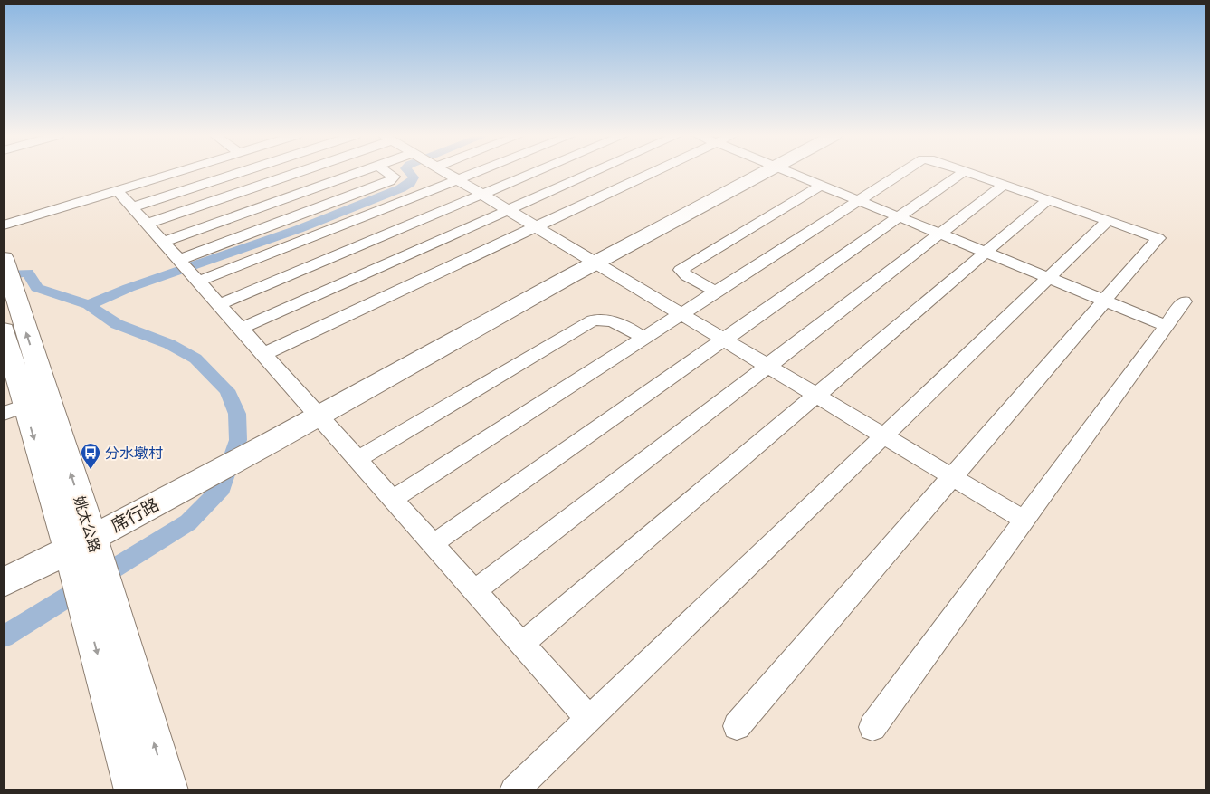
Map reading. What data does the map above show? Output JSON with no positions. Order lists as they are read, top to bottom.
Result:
{
  "streets": {
    "street": ["席行路", "姚太公路"]
  },
  "crossings": [
    ["席行路", "姚太公路"]
  ],
  "places": {
    "bus stop": ["分水墩村"]
  }
}
